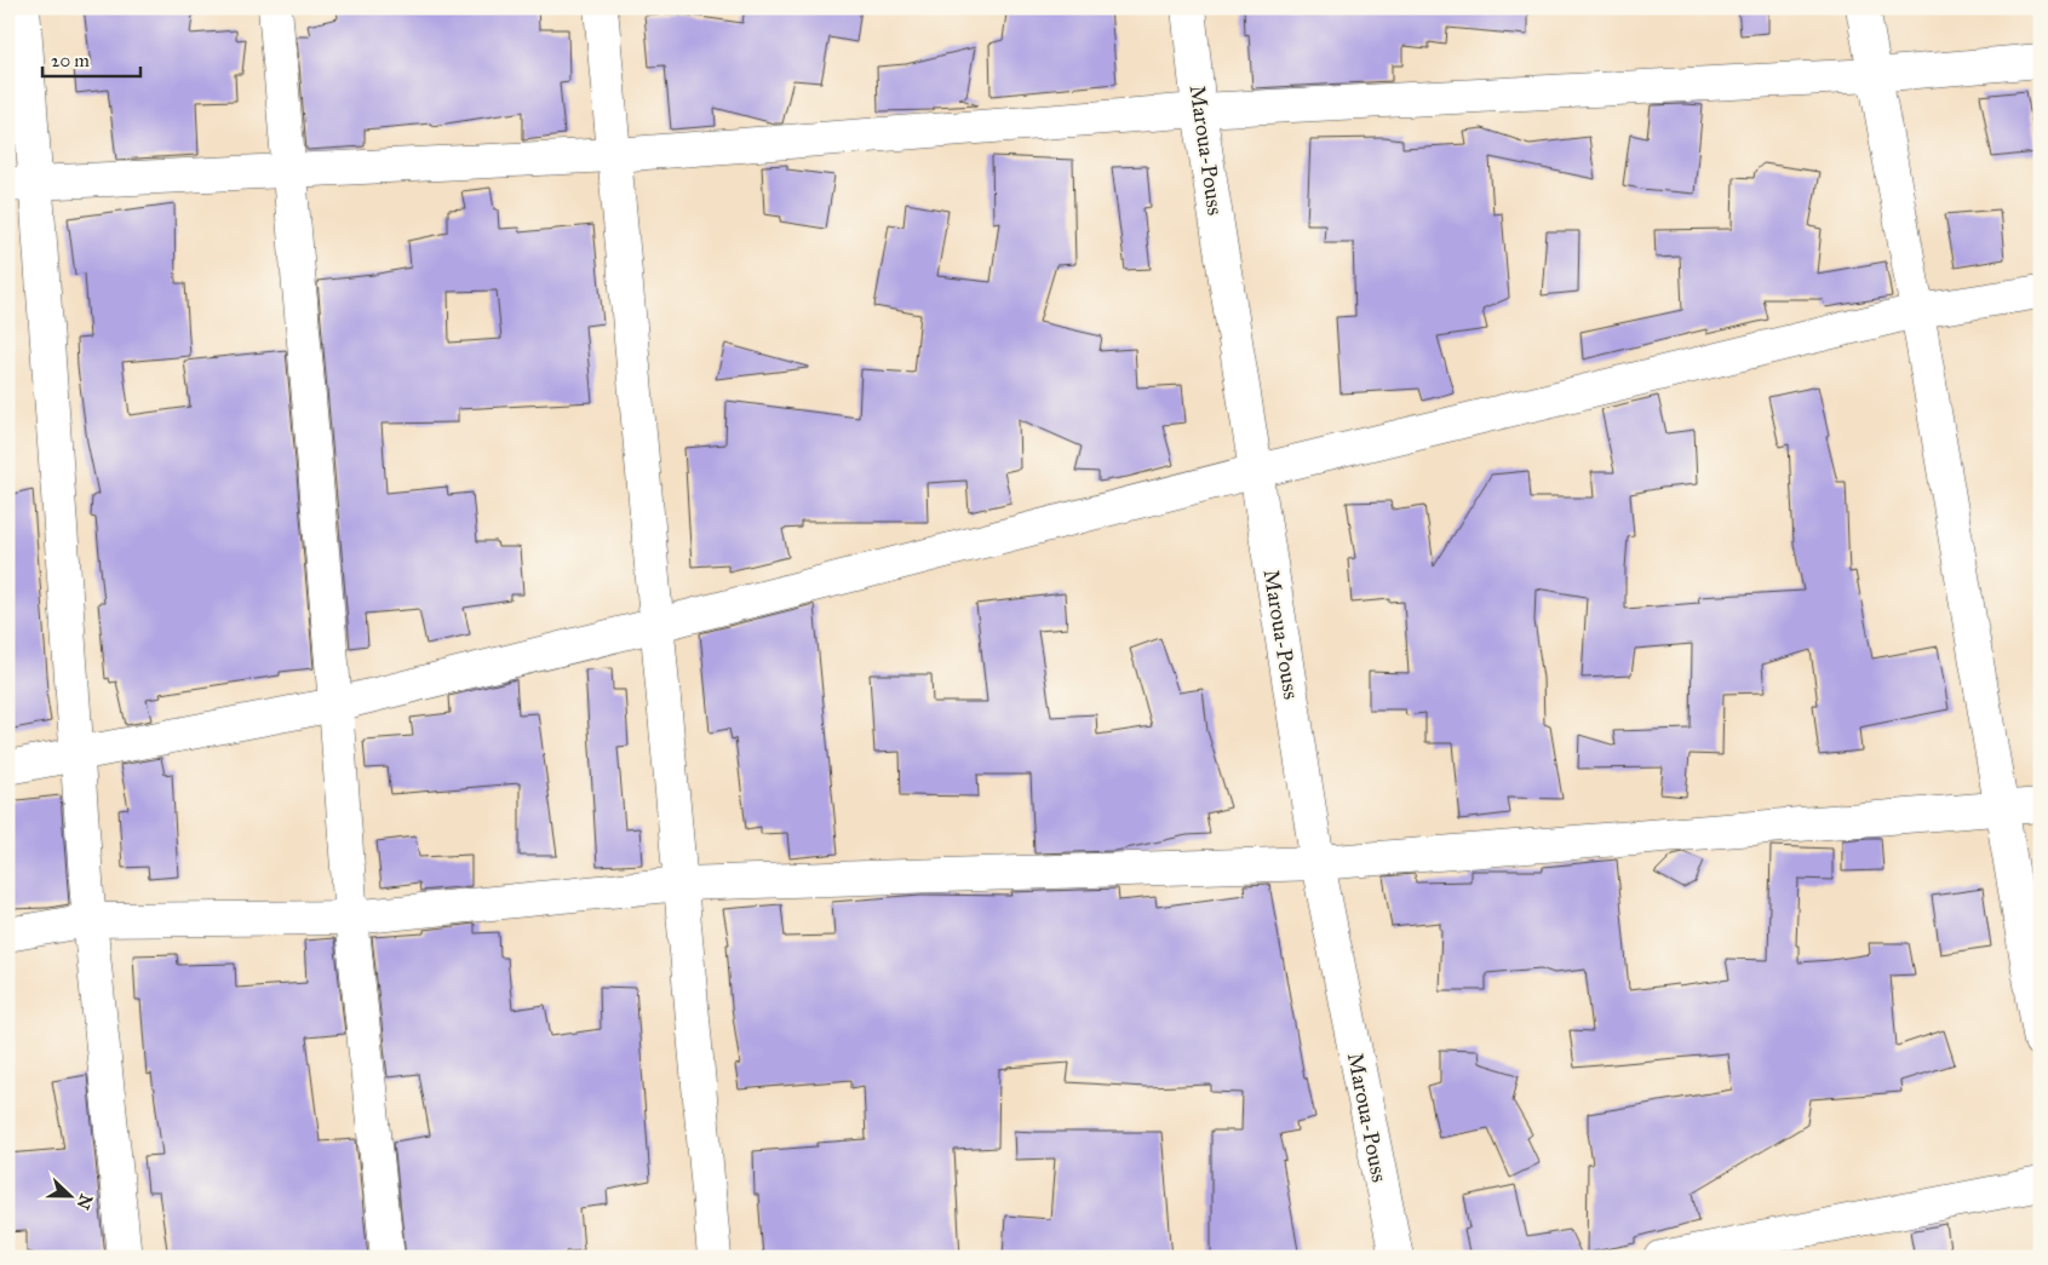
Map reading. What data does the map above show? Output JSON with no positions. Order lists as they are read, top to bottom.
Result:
{
  "streets": {
    "street": ["Maroua-Pouss"]
  },
  "scale_bar": "20 m",
  "north": "right"
}
